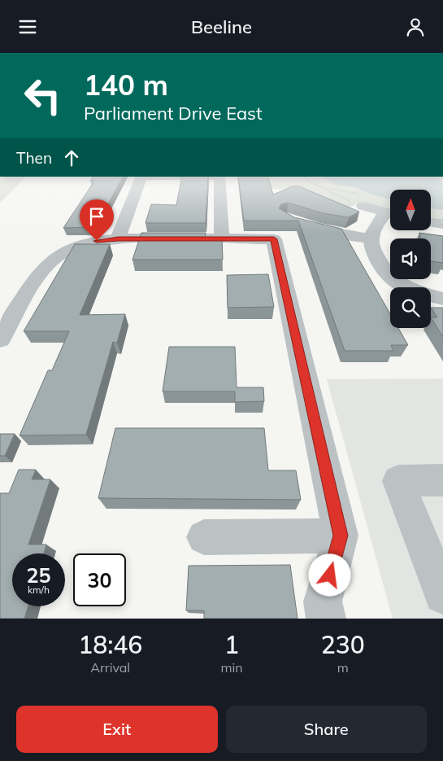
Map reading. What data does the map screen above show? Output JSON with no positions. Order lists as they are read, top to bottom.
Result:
{
  "north": "top",
  "page": {
    "header": "Beeline",
    "turn": ["140 m", "Parliament Drive East"],
    "then": "Then",
    "speed": "25 km/h",
    "limit": "30",
    "eta": [
      "18:46",
      "Arrival",
      "1",
      "min",
      "230",
      "m"
    ],
    "buttons": ["Exit", "Share"]
  }
}
